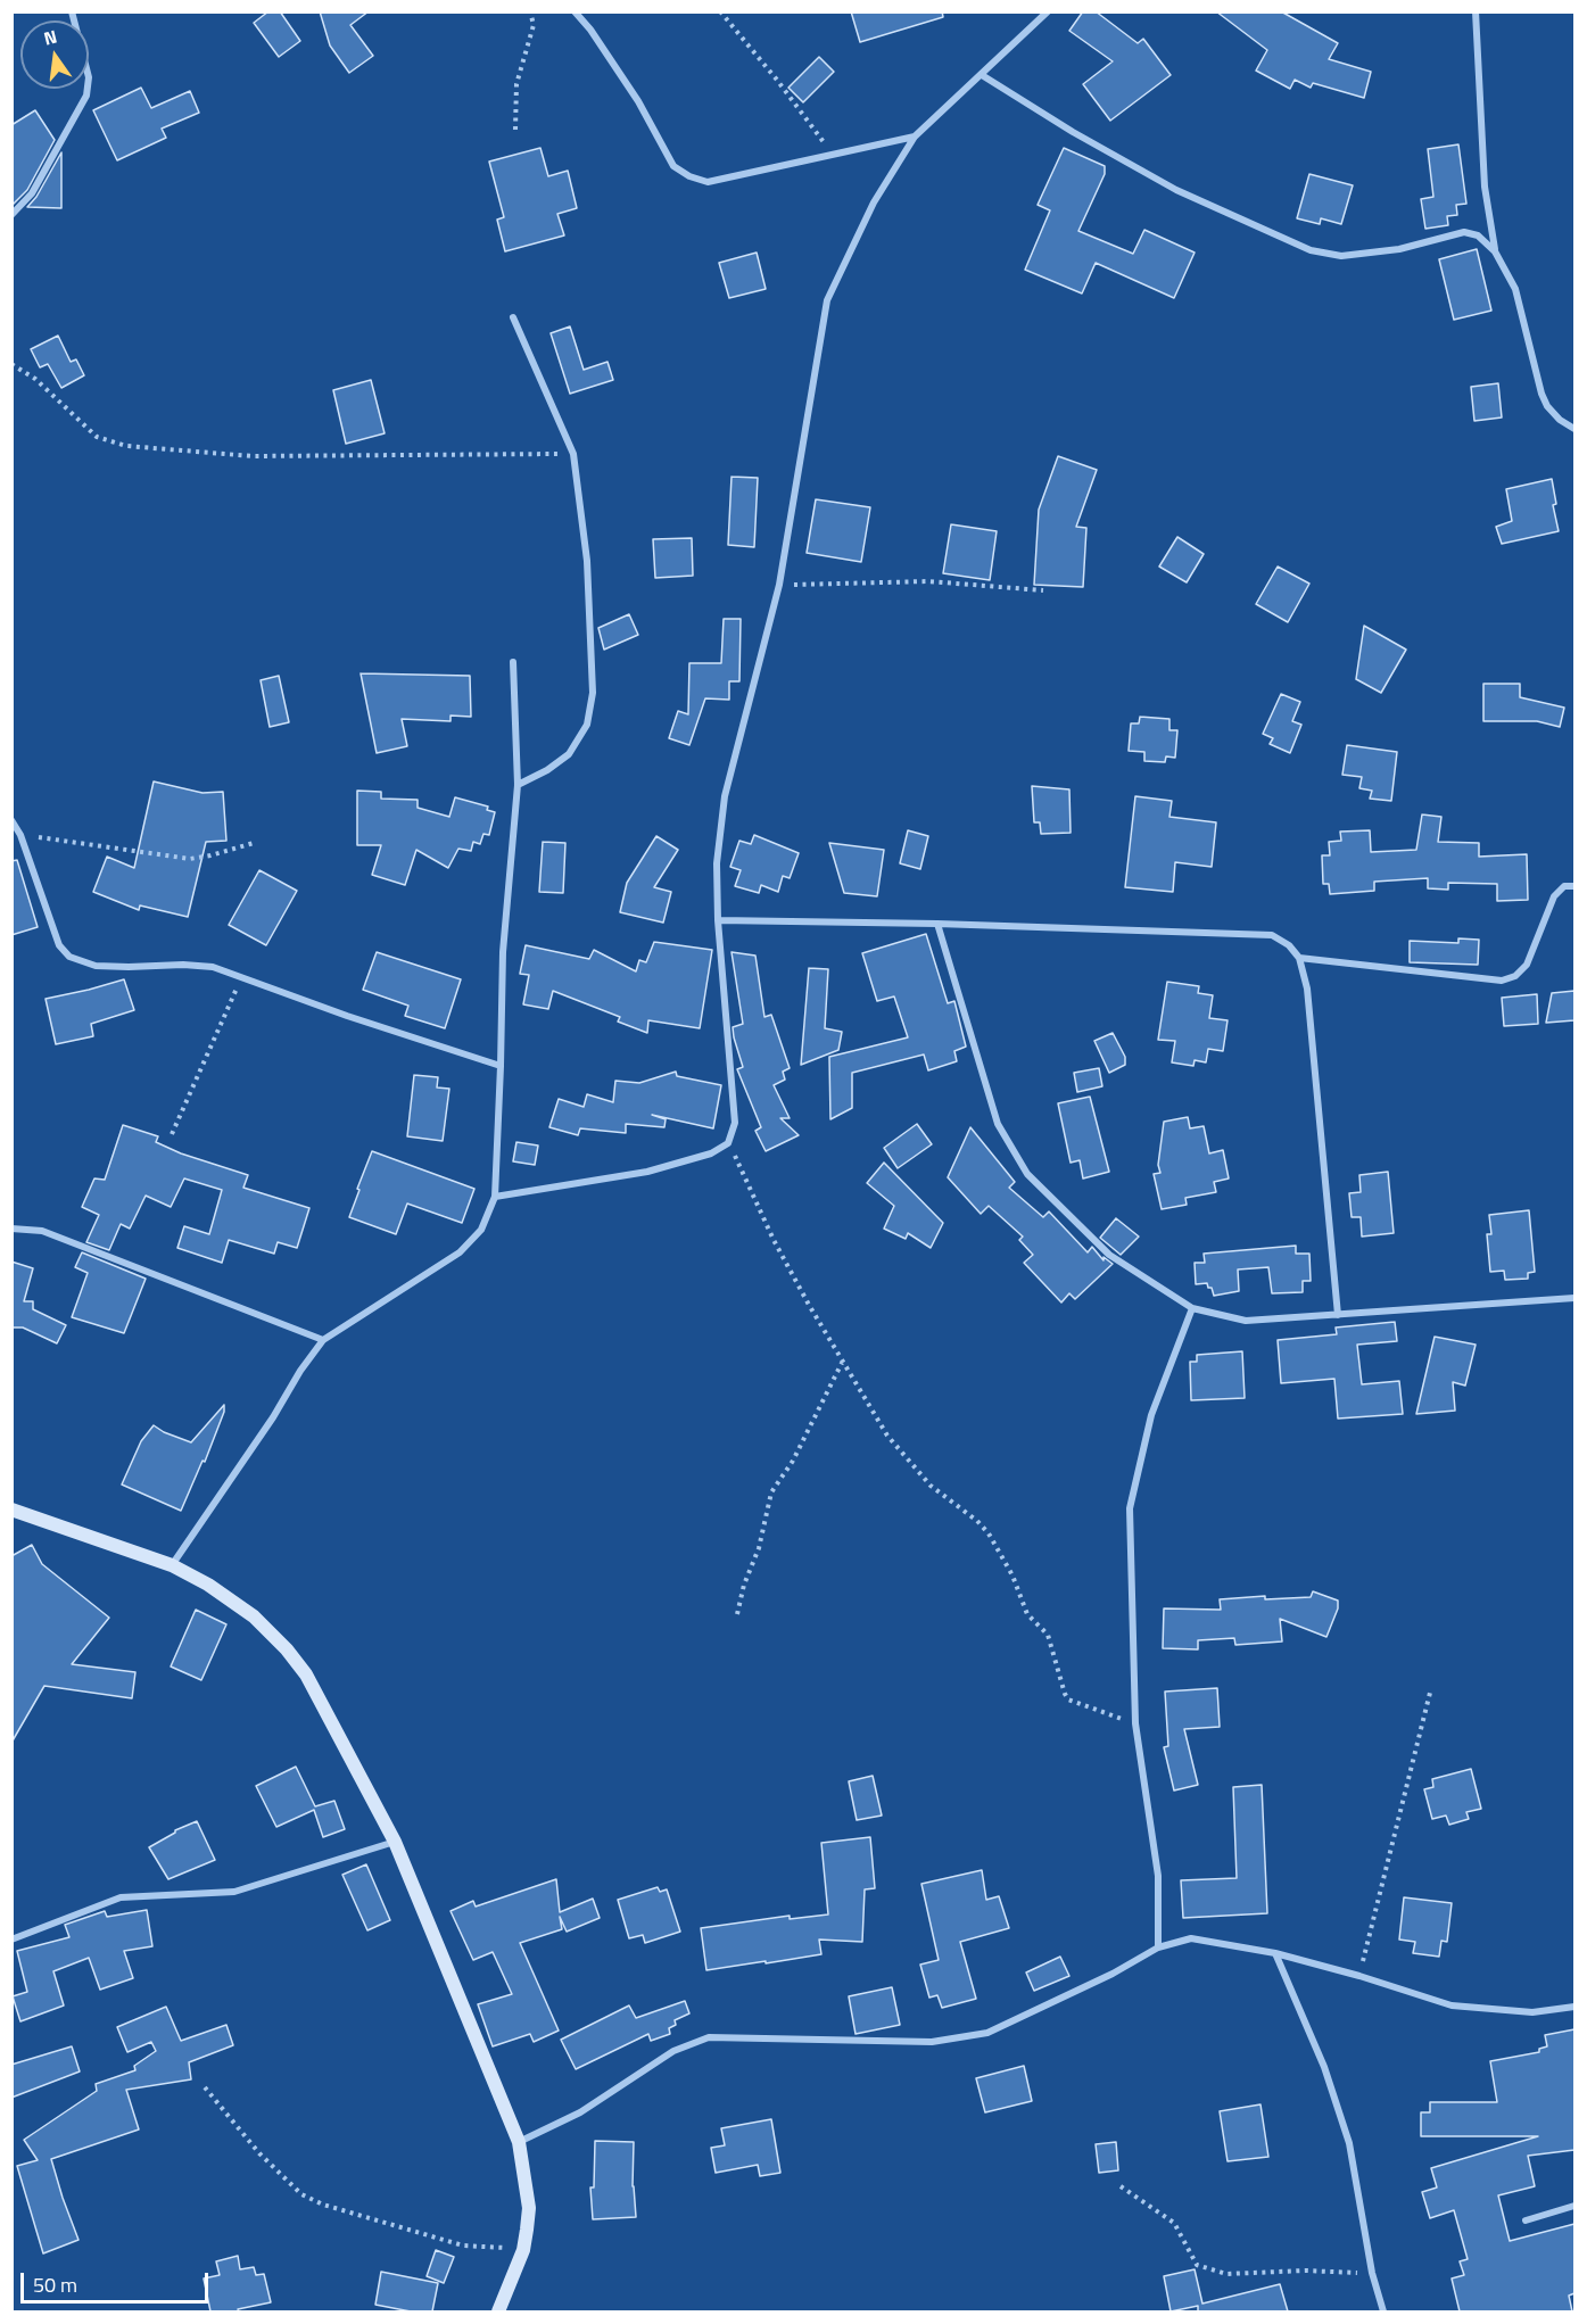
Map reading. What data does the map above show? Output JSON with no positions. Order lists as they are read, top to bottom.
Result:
{
  "scale_bar": "50 m",
  "north": "top"
}
